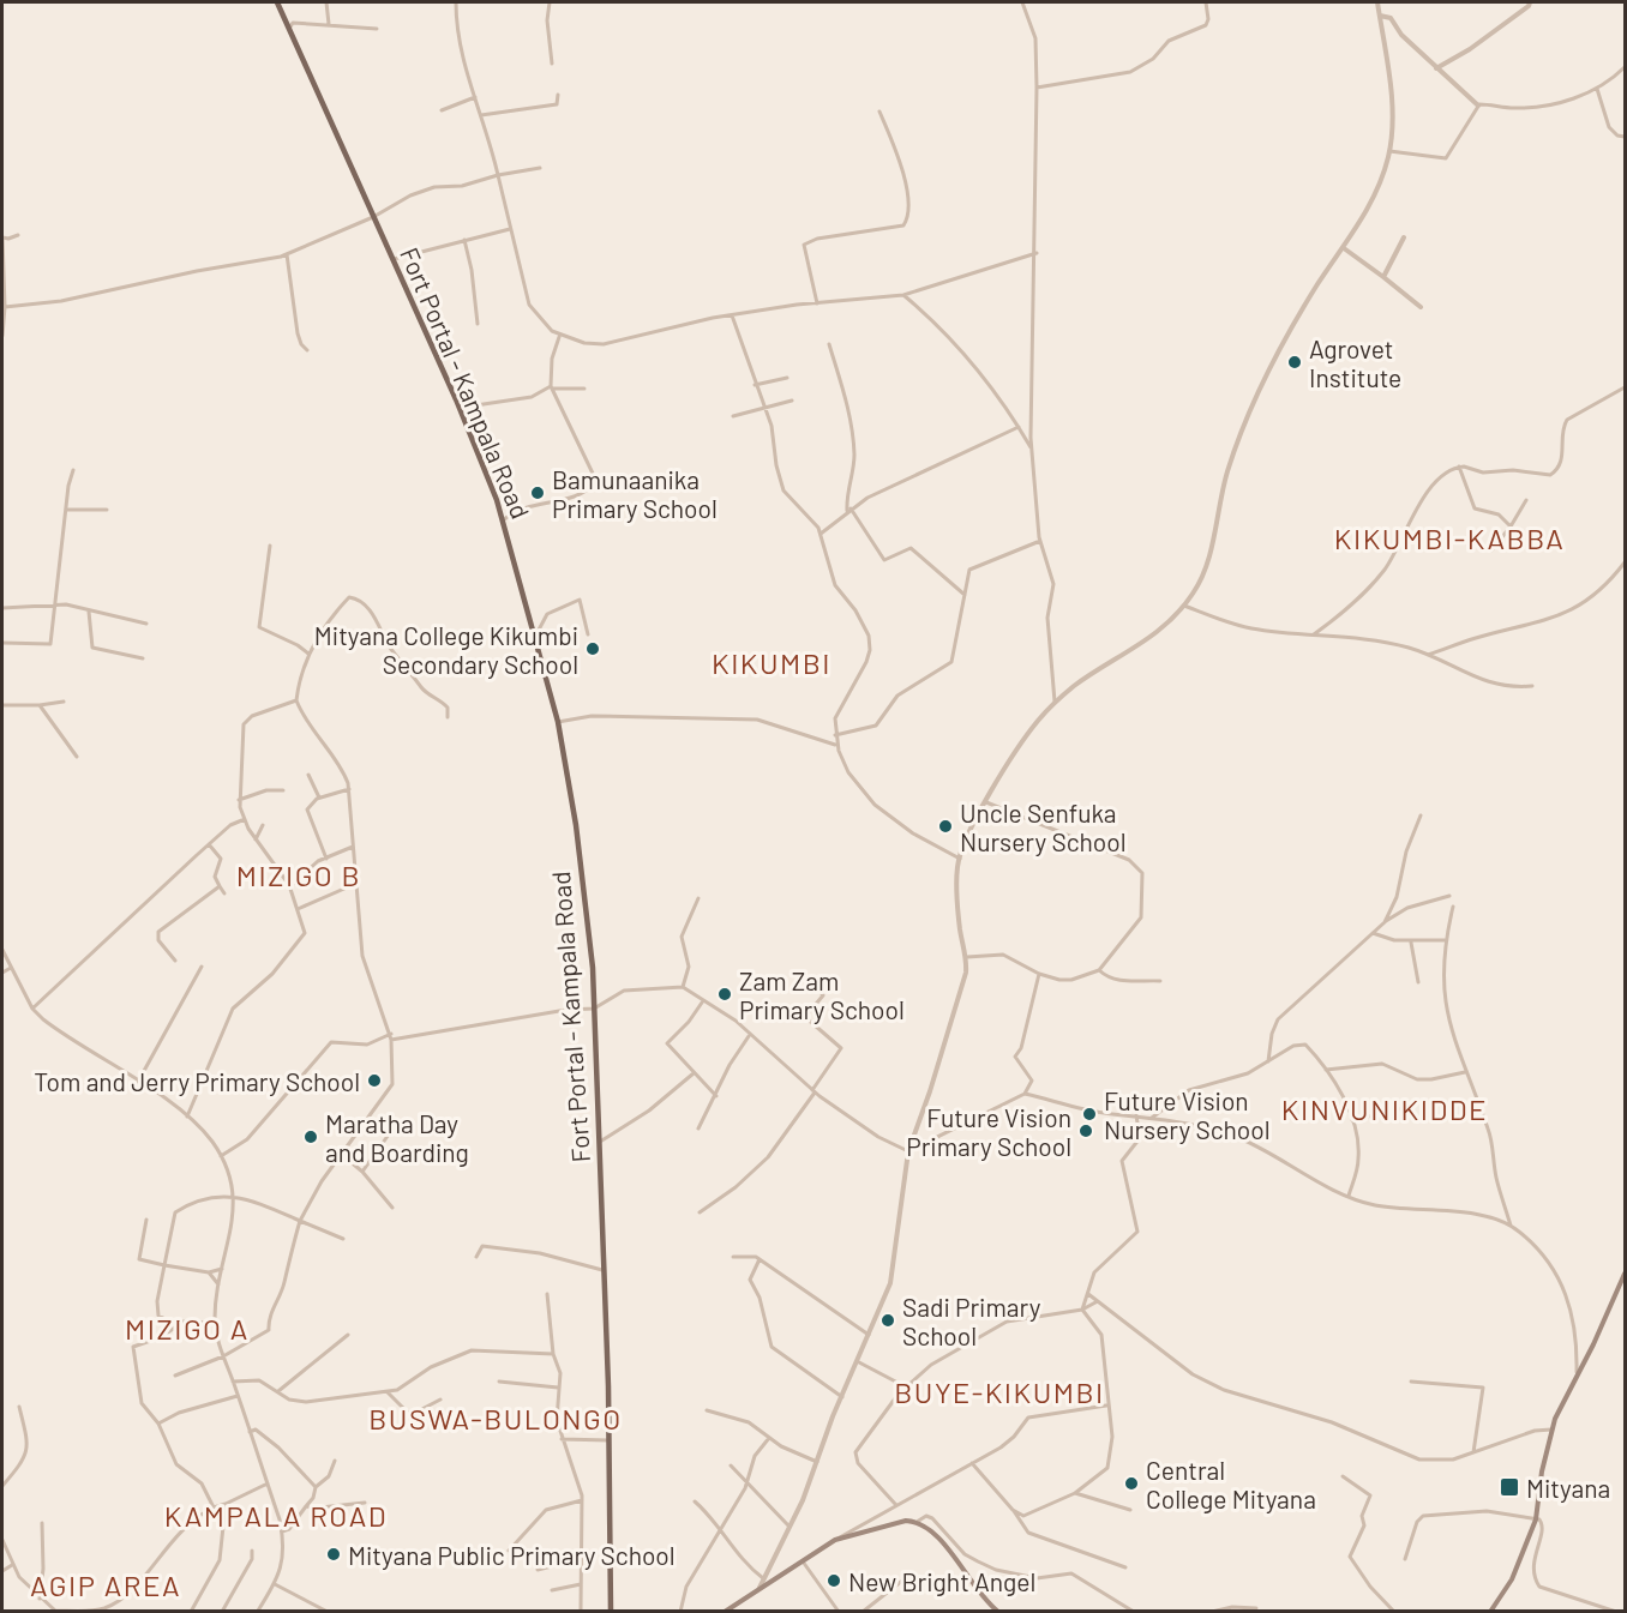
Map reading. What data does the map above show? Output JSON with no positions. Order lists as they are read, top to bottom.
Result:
{
  "streets": {
    "main road": ["Fort Portal - Kampala Road"]
  },
  "districts": [
    "KIKUMBI-KABBA",
    "KIKUMBI",
    "MIZIGO B",
    "KINVUNIKIDDE",
    "MIZIGO A",
    "BUYE-KIKUMBI",
    "BUSWA-BULONGO",
    "KAMPALA ROAD",
    "AGIP AREA"
  ],
  "places": {
    "other": [
      "Agrovet Institute",
      "Bamunaanika Primary School",
      "Mityana College Kikumbi Secondary School",
      "Uncle Senfuka Nursery School",
      "Zam Zam Primary School",
      "Tom and Jerry Primary School",
      "Future Vision Nursery School",
      "Future Vision Primary School",
      "Maratha Day and Boarding",
      "Sadi Primary School",
      "Central College Mityana",
      "Mityana Public Primary School",
      "New Bright Angel"
    ],
    "transit": ["Mityana"]
  }
}
